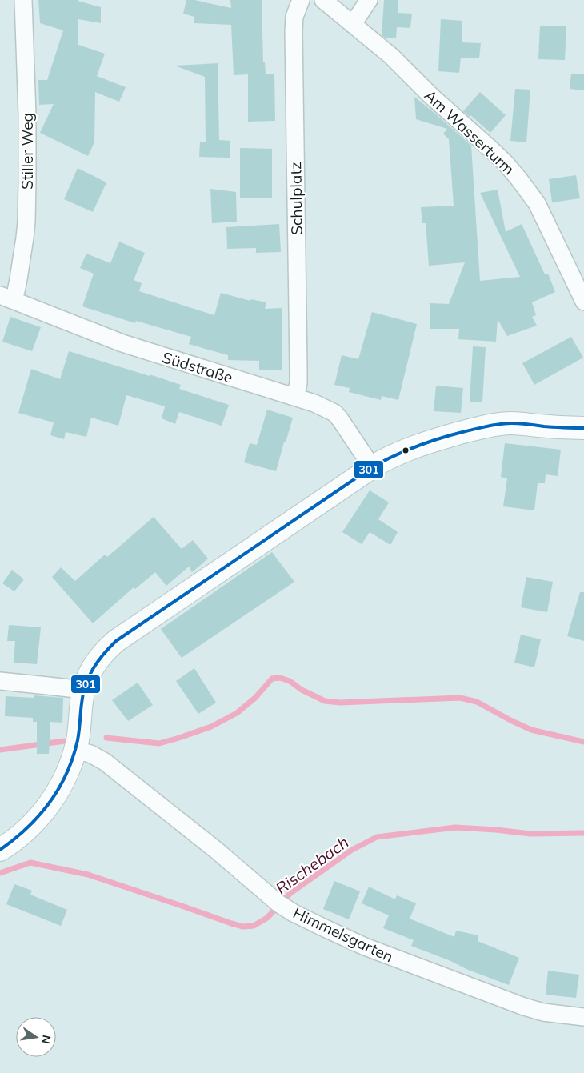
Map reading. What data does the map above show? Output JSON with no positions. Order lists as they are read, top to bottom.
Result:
{
  "streets": {
    "street": [
      "Am Wasserturm",
      "Stiller Weg",
      "Schulplatz",
      "Südstraße",
      "Himmelsgarten"
    ]
  },
  "crossings": [
    ["Stiller Weg", "Südstraße"],
    ["Schulplatz", "Südstraße"]
  ],
  "water": ["Rischebach"],
  "lines": ["transit line 301"],
  "north": "right"
}
